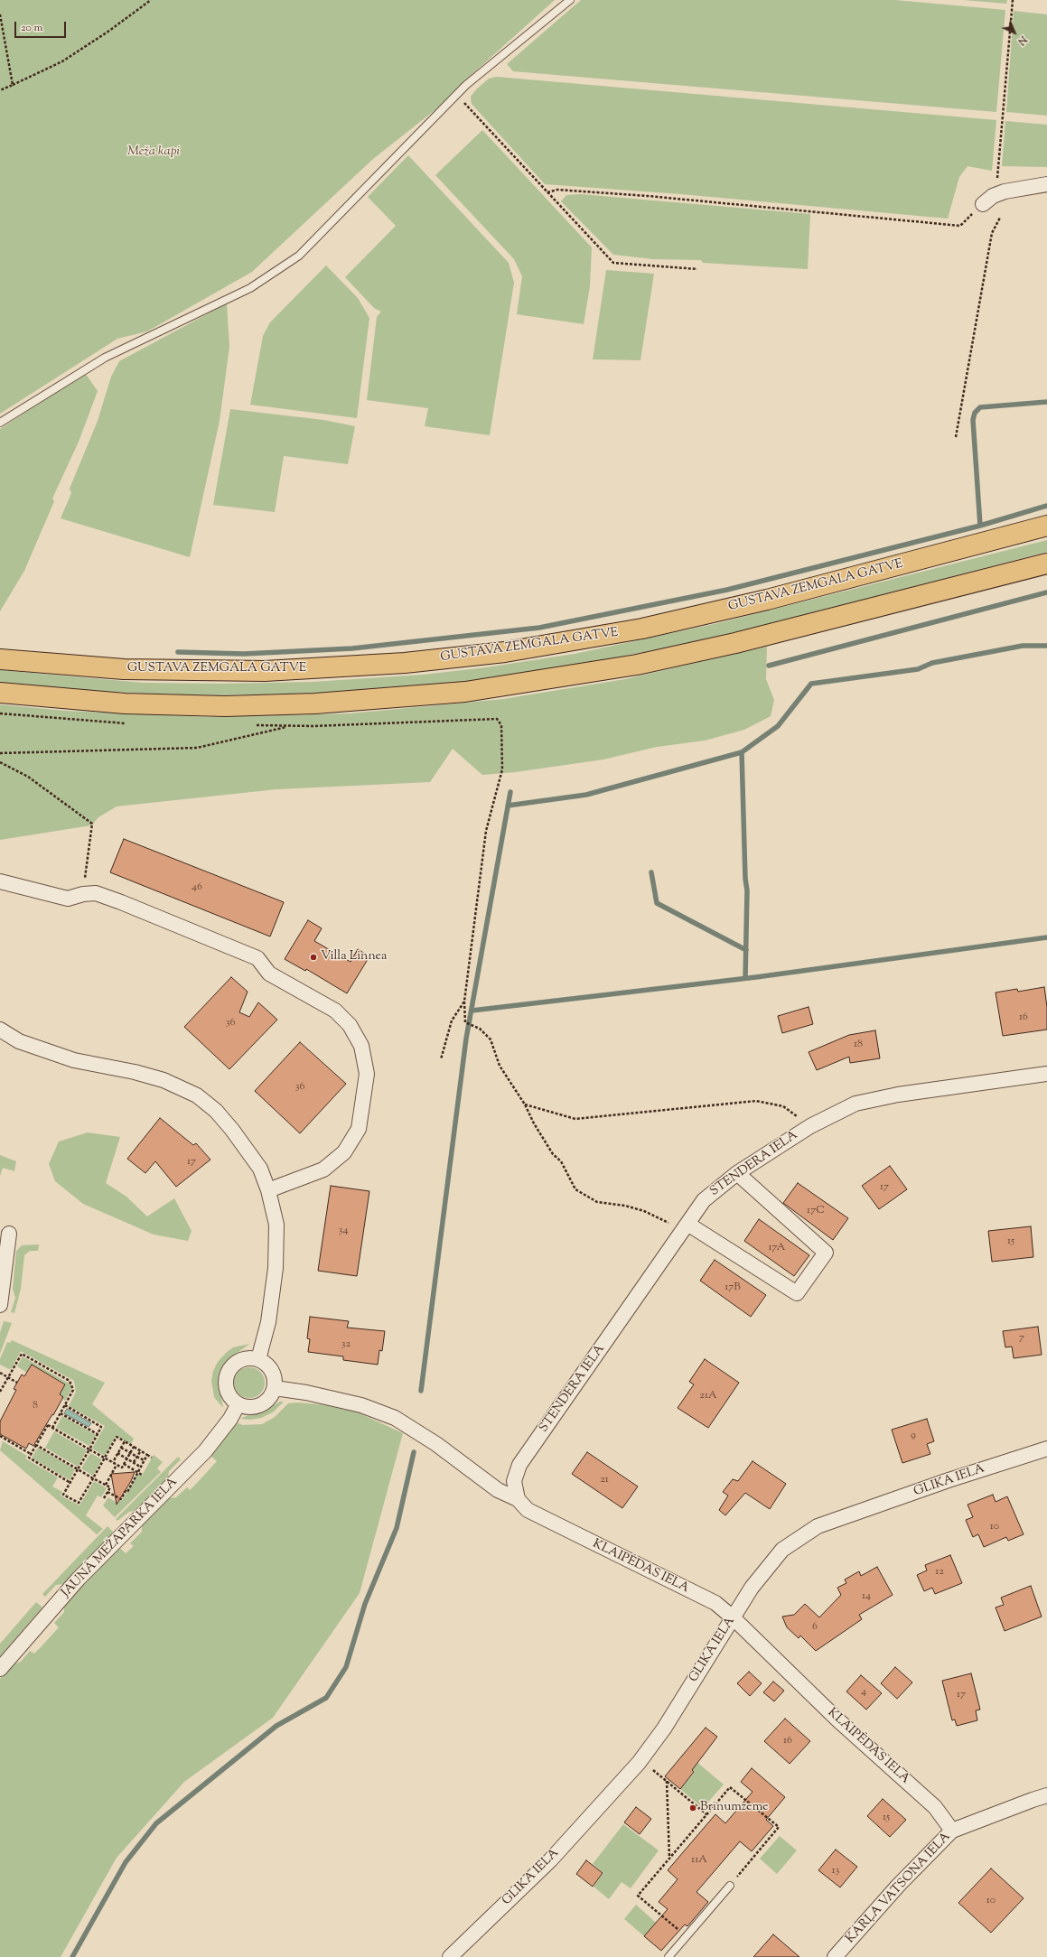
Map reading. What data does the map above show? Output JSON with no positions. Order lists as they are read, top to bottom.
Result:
{
  "streets": {
    "main road": ["GUSTAVA ZEMGALA GATVE"],
    "street": [
      "STENDERA IELA",
      "GLIKA IELA",
      "JAUNĀ MEŽAPARKA IELA",
      "KLAIPĒDAS IELA",
      "KĀRĻA VATSONA IELA"
    ]
  },
  "crossings": [
    ["STENDERA IELA", "KLAIPĒDAS IELA"],
    ["GLIKA IELA", "KLAIPĒDAS IELA"],
    ["JAUNĀ MEŽAPARKA IELA", "KLAIPĒDAS IELA"],
    ["KLAIPĒDAS IELA", "KĀRĻA VATSONA IELA"]
  ],
  "parks": ["Meža kapi"],
  "places": ["Villa Linnea", "Brīnumzeme"],
  "house_numbers": [
    "46",
    "16",
    "36",
    "18",
    "36",
    "17",
    "17",
    "17C",
    "34",
    "15",
    "17A",
    "17B",
    "7",
    "32",
    "21A",
    "8",
    "9",
    "21",
    "10",
    "12",
    "14",
    "6",
    "4",
    "17",
    "16",
    "15",
    "11A",
    "13",
    "10"
  ],
  "scale_bar": "20 m",
  "north": "bottom right"
}
